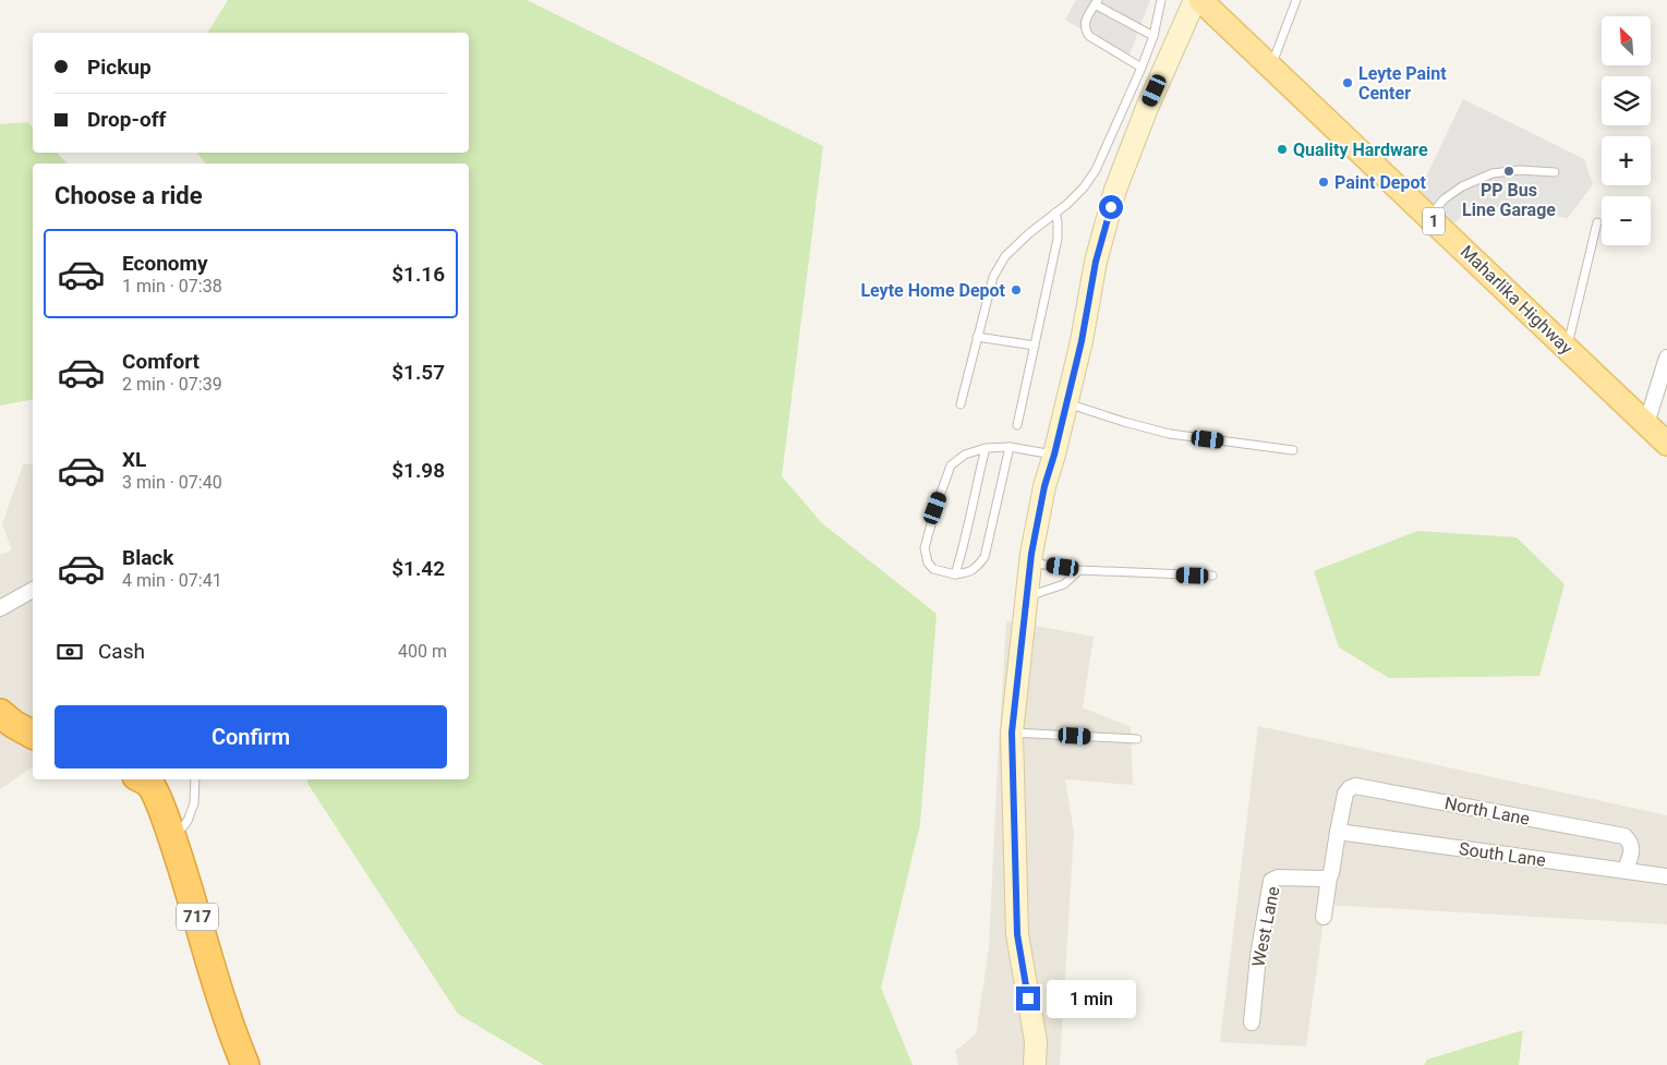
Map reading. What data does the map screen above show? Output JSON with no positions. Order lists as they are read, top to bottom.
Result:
{
  "streets": {
    "highway": ["717"],
    "main road": ["1", "Maharlika Highway"],
    "street": ["North Lane", "South Lane", "West Lane"]
  },
  "crossings": [
    ["North Lane", "South Lane"]
  ],
  "places": [
    "Leyte Paint Center",
    "Quality Hardware",
    "PP Bus Line Garage",
    "Paint Depot",
    "Leyte Home Depot"
  ],
  "north": "top left",
  "page": {
    "map_buttons": ["+", "−"],
    "banner": ["Pickup", "Drop-off"],
    "heading": "Choose a ride",
    "list": [
      {
        "name": "Economy",
        "note": "1 min · 07:38",
        "value": "$1.16"
      },
      {
        "name": "Comfort",
        "note": "2 min · 07:39",
        "value": "$1.57"
      },
      {
        "name": "XL",
        "note": "3 min · 07:40",
        "value": "$1.98"
      },
      {
        "name": "Black",
        "note": "4 min · 07:41",
        "value": "$1.42"
      }
    ],
    "pay": ["Cash", "400 m"],
    "buttons": "Confirm",
    "bubble": "1 min"
  }
}
